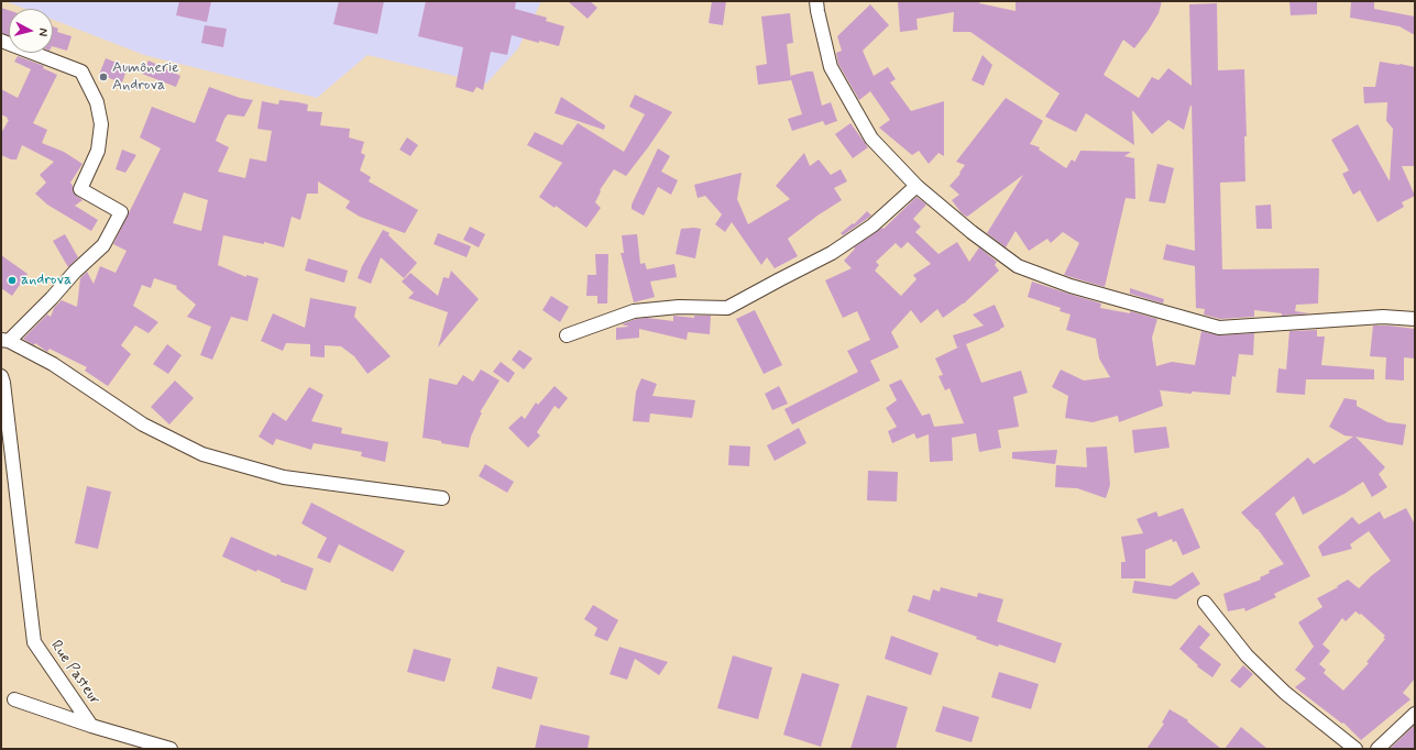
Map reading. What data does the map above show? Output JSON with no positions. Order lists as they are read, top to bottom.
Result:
{
  "streets": {
    "street": ["Rue Pasteur"]
  },
  "places": ["Aumônerie Androva", "androva"],
  "north": "right"
}
